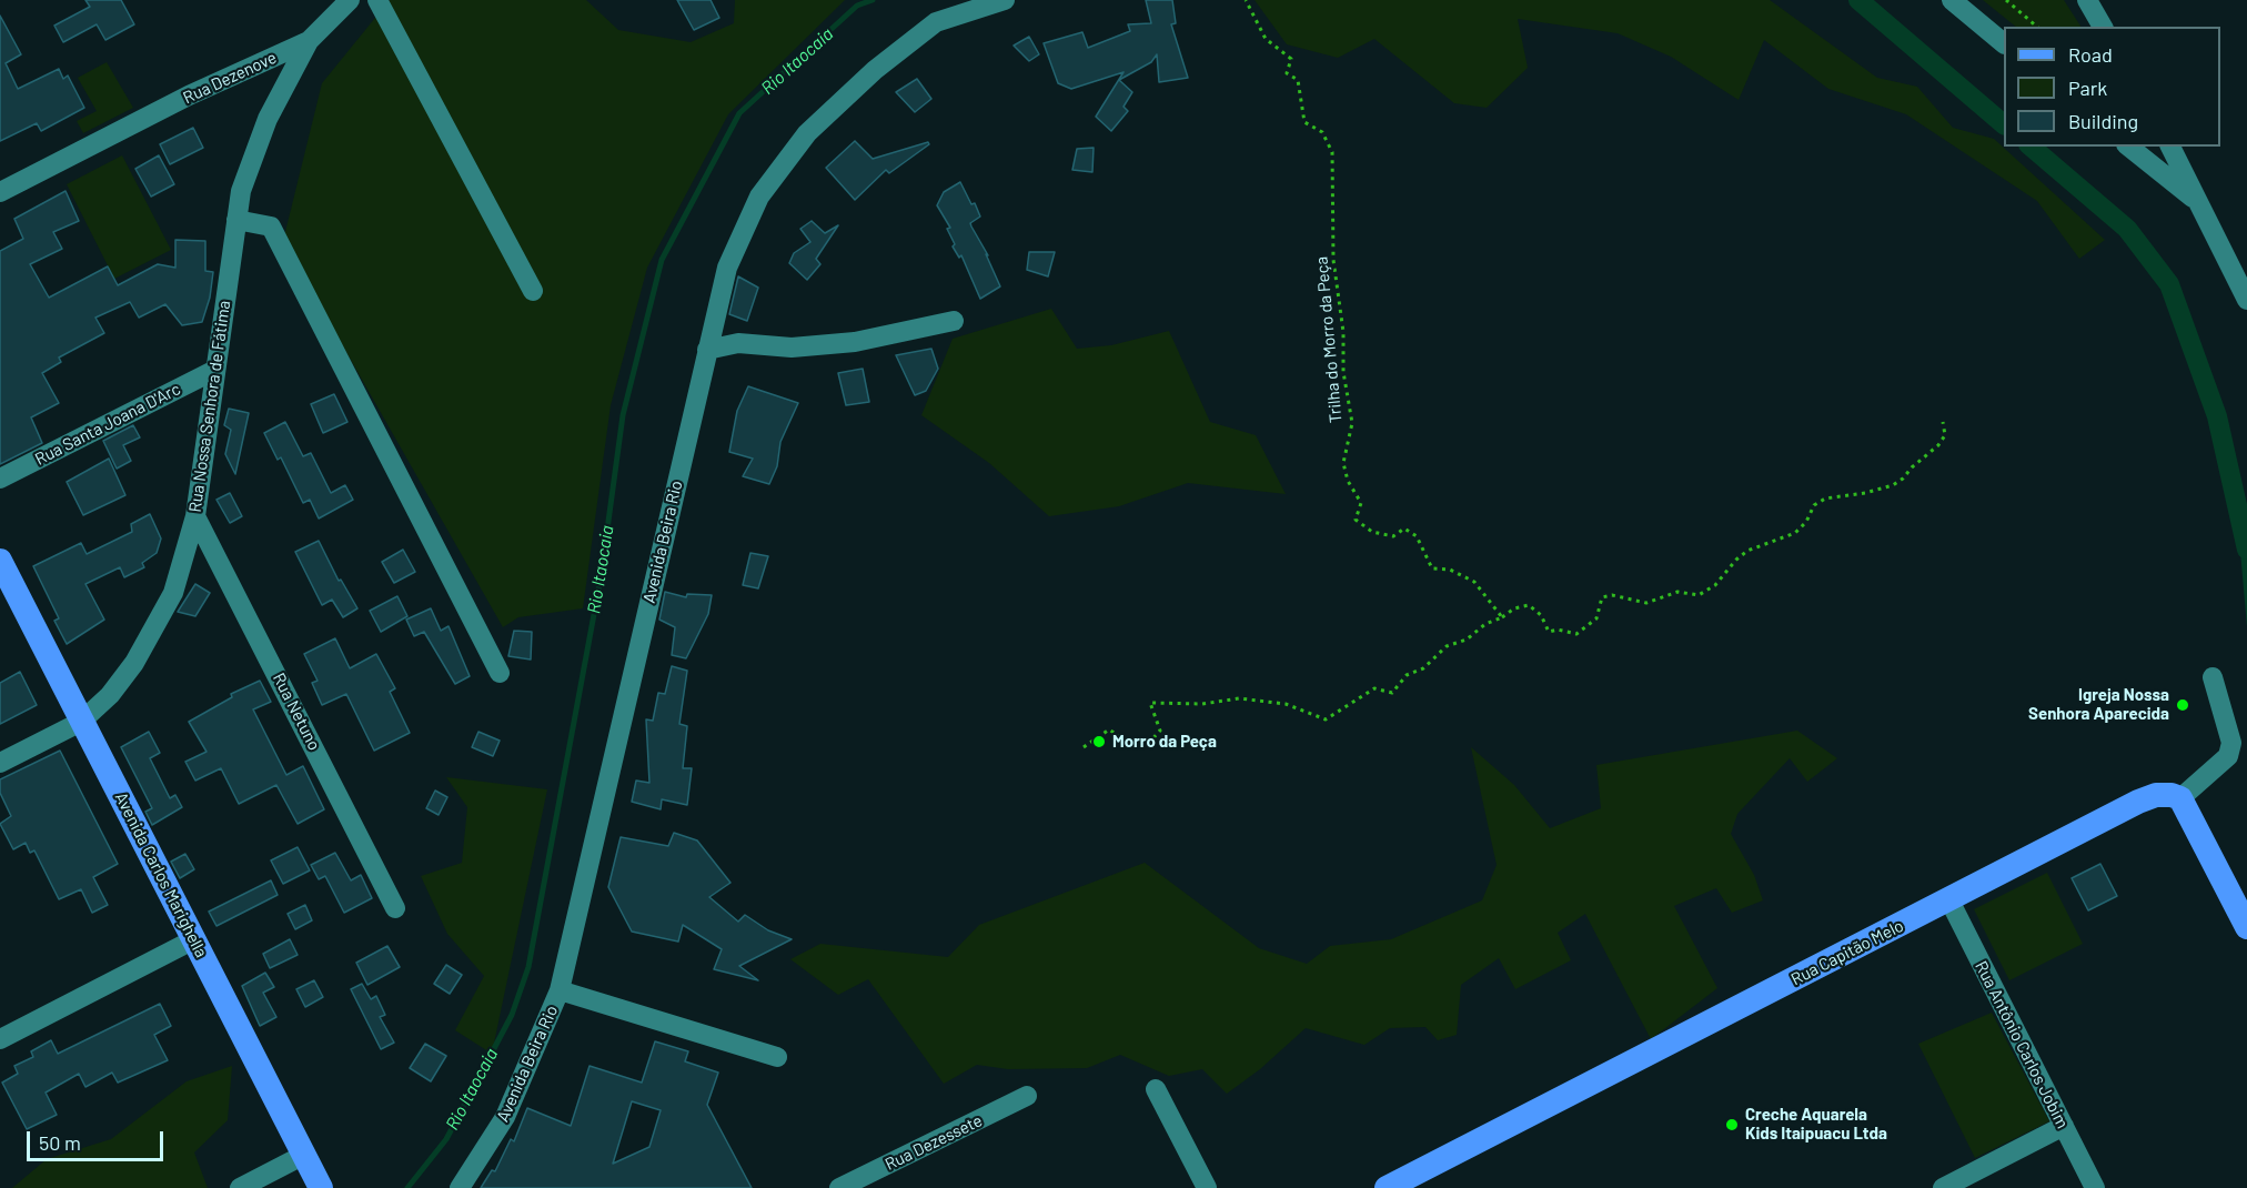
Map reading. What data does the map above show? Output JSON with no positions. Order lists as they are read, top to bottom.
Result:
{
  "streets": {
    "main road": ["Avenida Carlos Marighella", "Rua Capitão Melo"],
    "street": [
      "Rua Dezenove",
      "Rua Nossa Senhora de Fátima",
      "Rua Santa Joana D'Arc",
      "Avenida Beira Rio",
      "Rua Netuno",
      "Rua Antônio Carlos Jobim",
      "Rua Dezessete"
    ],
    "path": ["Trilha do Morro da Peça"]
  },
  "crossings": [
    ["Rua Dezenove", "Rua Nossa Senhora de Fátima"],
    ["Rua Nossa Senhora de Fátima", "Rua Santa Joana D'Arc"],
    ["Rua Nossa Senhora de Fátima", "Rua Netuno"],
    ["Rua Nossa Senhora de Fátima", "Avenida Carlos Marighella"],
    ["Rua Capitão Melo", "Rua Antônio Carlos Jobim"]
  ],
  "water": ["Rio Itaocaia"],
  "places": ["Igreja Nossa Senhora Aparecida", "Morro da Peça", "Creche Aquarela Kids Itaipuacu Ltda"],
  "legend": ["Road", "Park", "Building"],
  "scale_bar": "50 m"
}
